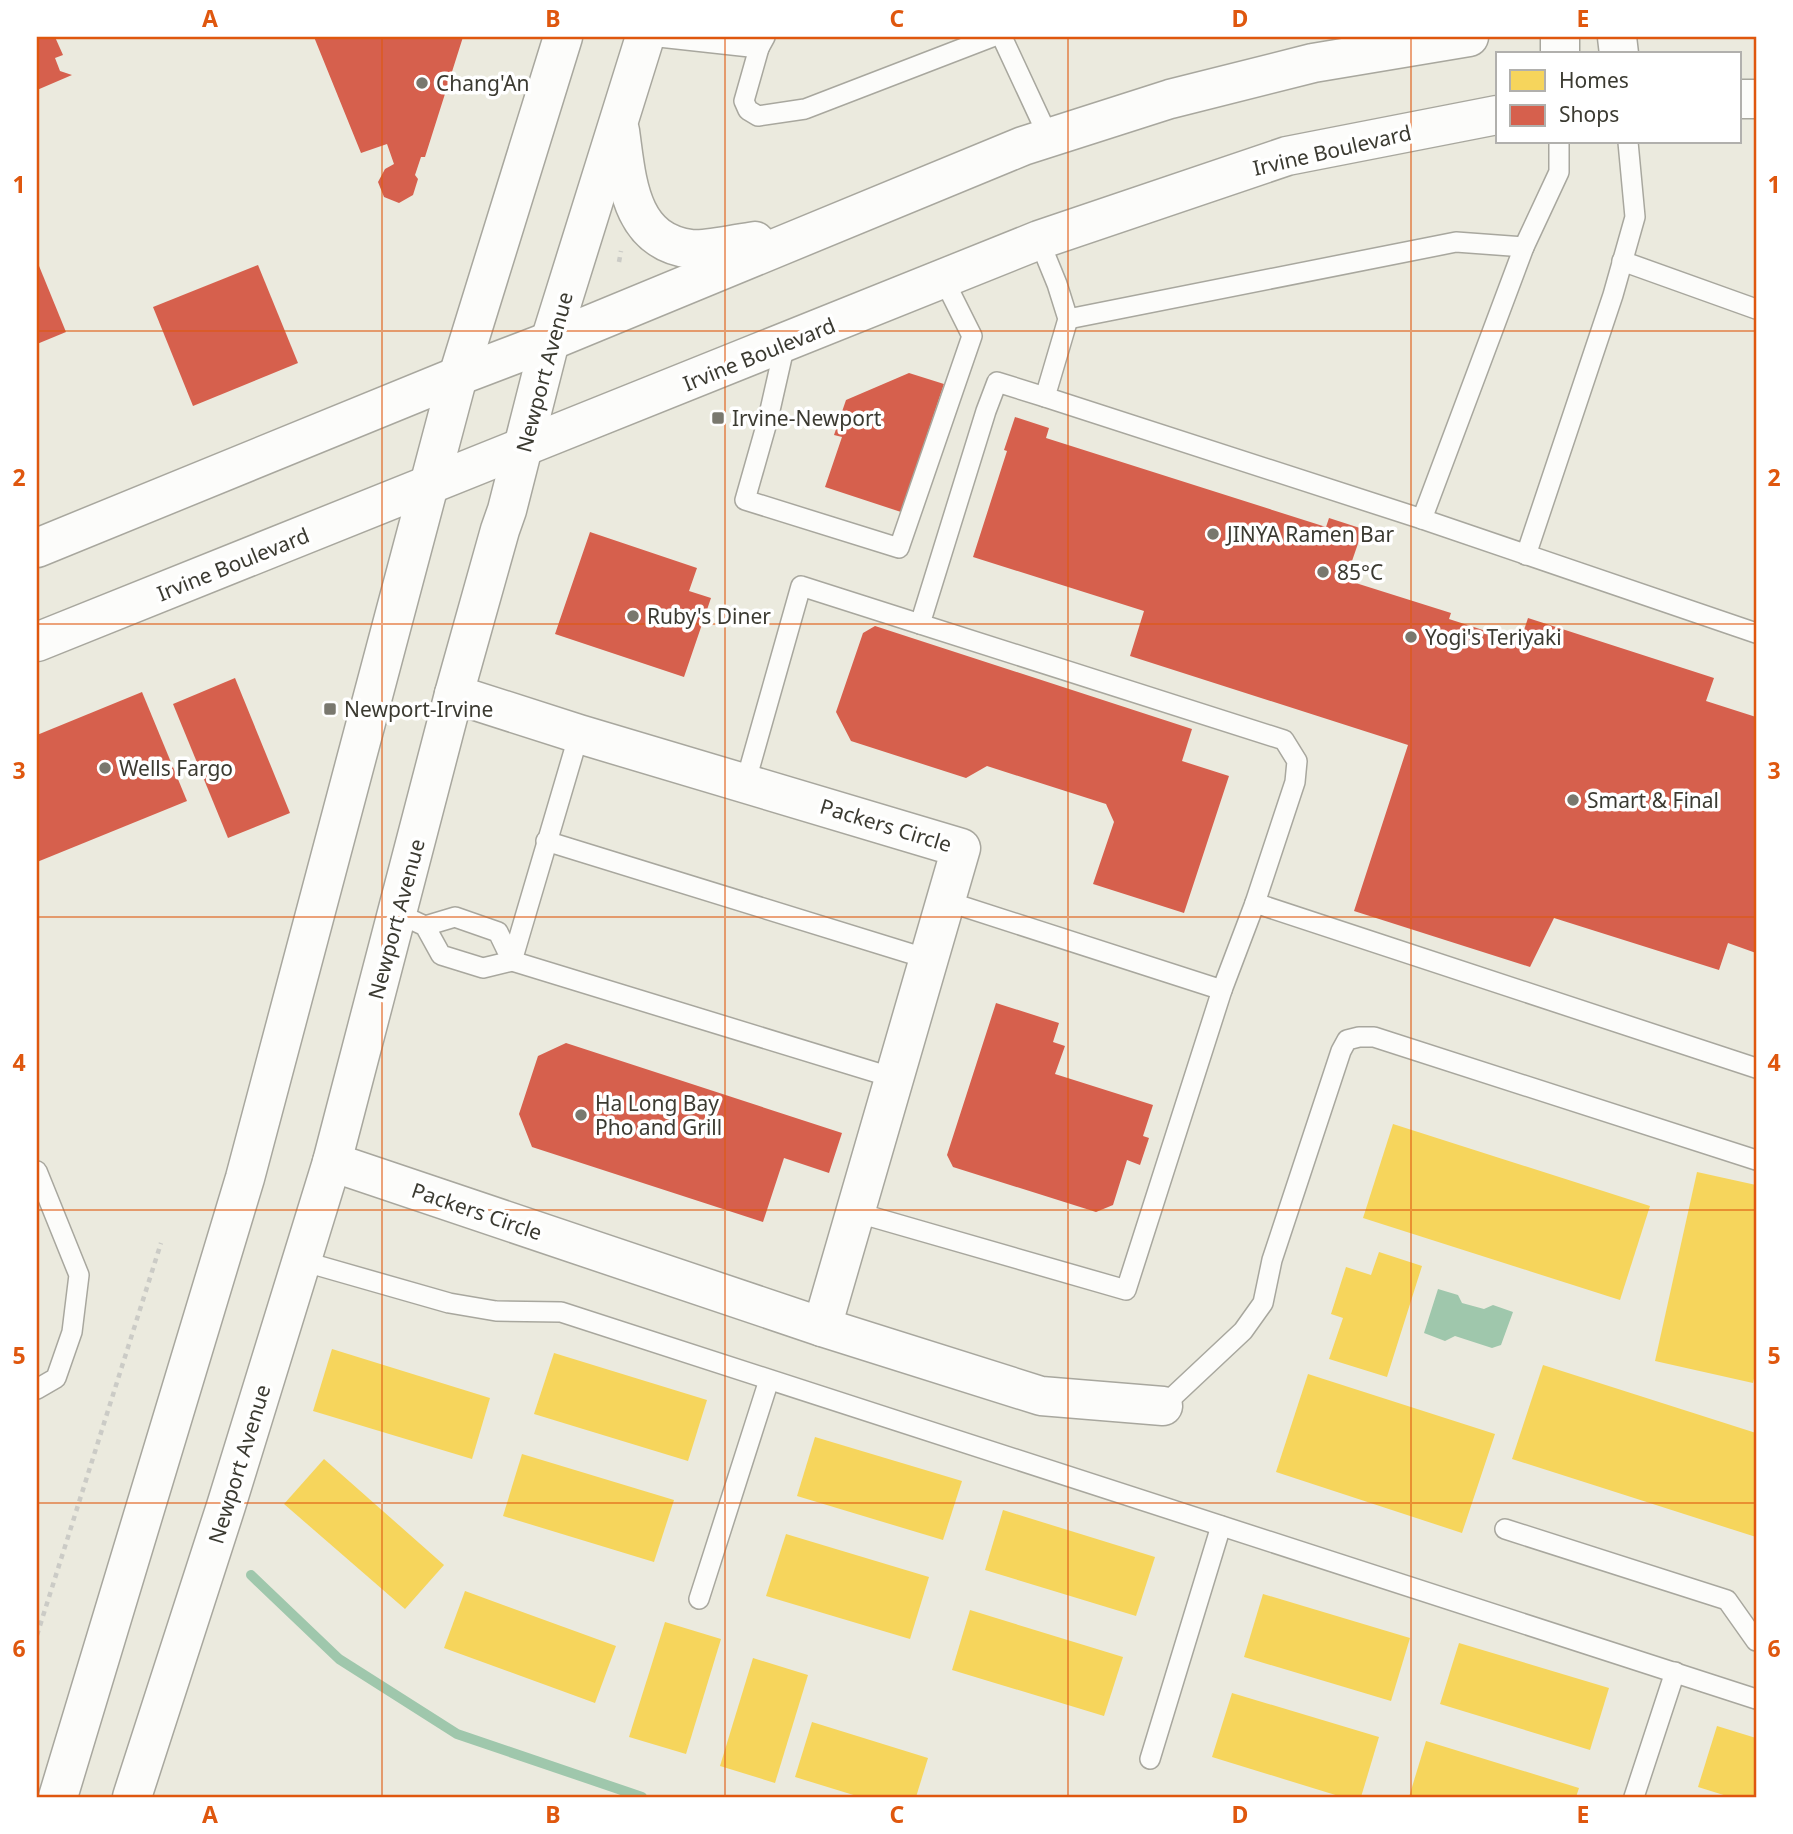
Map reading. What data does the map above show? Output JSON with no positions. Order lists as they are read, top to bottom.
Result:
{
  "streets": {
    "main road": ["Irvine Boulevard", "Newport Avenue", "Packers Circle"]
  },
  "crossings": [
    ["Irvine Boulevard", "Newport Avenue"],
    ["Newport Avenue", "Packers Circle"]
  ],
  "places": {
    "other": [
      "Chang'An",
      "JINYA Ramen Bar",
      "85°C",
      "Ruby's Diner",
      "Yogi's Teriyaki",
      "Wells Fargo",
      "Smart & Final",
      "Ha Long Bay Pho and Grill"
    ],
    "transit": ["Irvine-Newport", "Newport-Irvine"]
  },
  "legend": ["Homes", "Shops"],
  "grid": {
    "columns": [
      "A",
      "B",
      "C",
      "D",
      "E"
    ],
    "rows": [
      "1",
      "2",
      "3",
      "4",
      "5",
      "6"
    ]
  }
}
